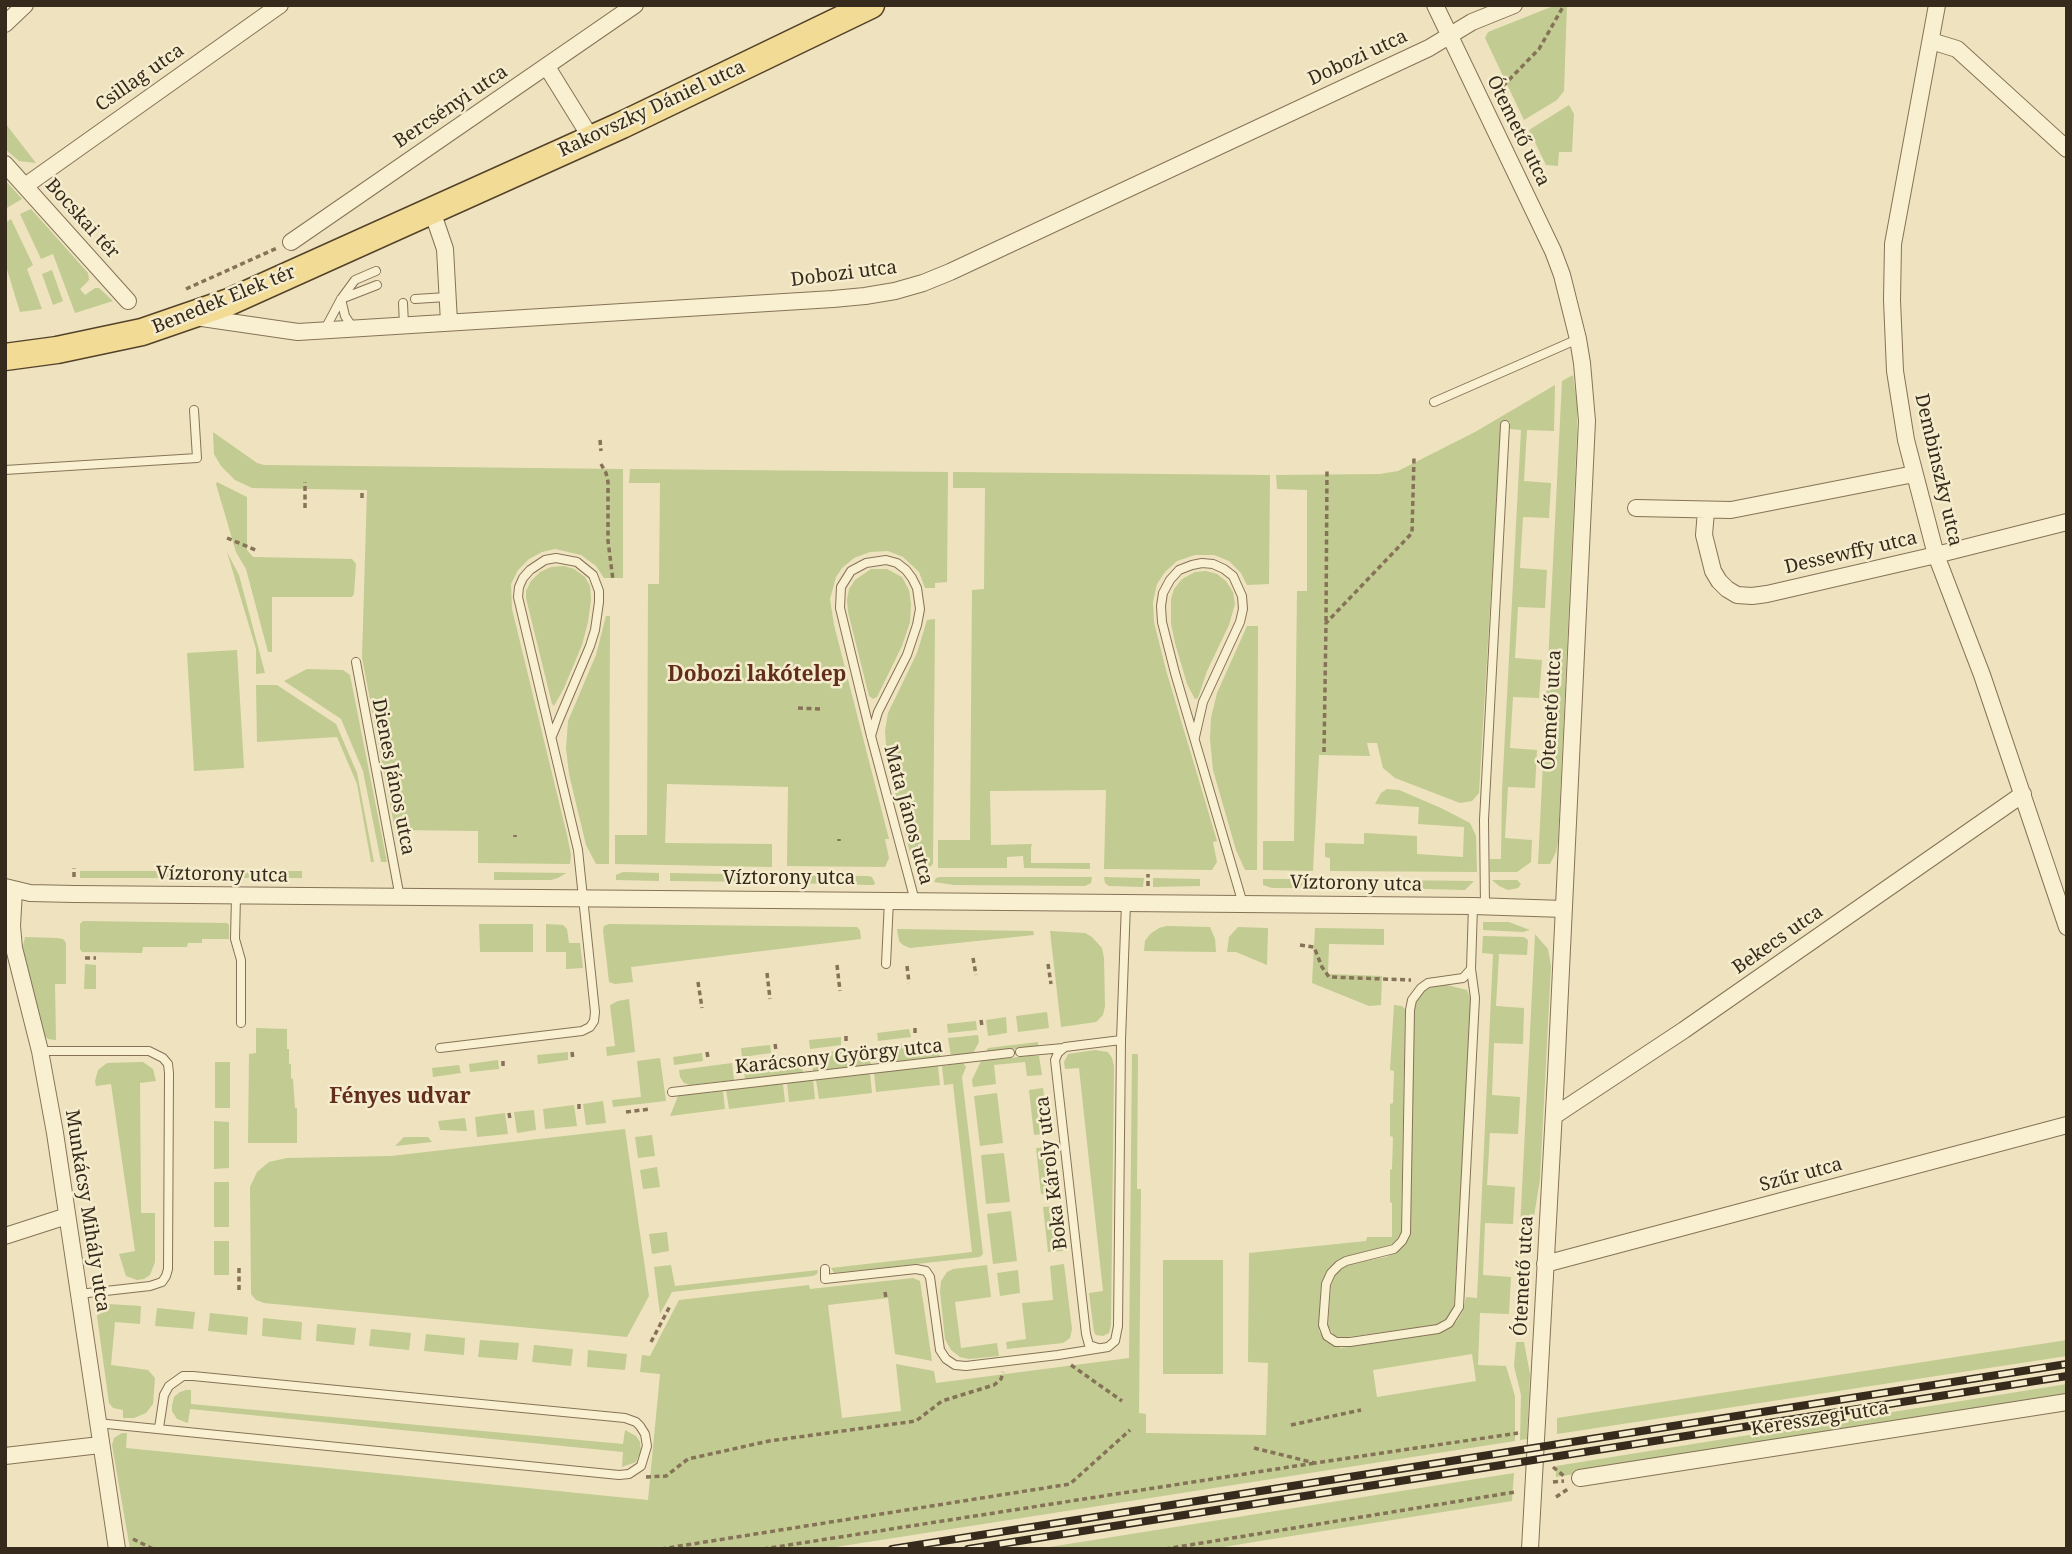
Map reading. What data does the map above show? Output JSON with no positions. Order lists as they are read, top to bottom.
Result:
{
  "streets": {
    "main road": ["Rakovszky Dániel utca", "Benedek Elek tér"],
    "street": [
      "Dobozi utca",
      "Csillag utca",
      "Bercsényi utca",
      "Ótemető utca",
      "Bocskai tér",
      "Dembinszky utca",
      "Dessewffy utca",
      "Víztorony utca",
      "Bekecs utca",
      "Szűr utca",
      "Munkácsy Mihály utca",
      "Keresszegi utca"
    ],
    "lane": [
      "Dienes János utca",
      "Mata János utca",
      "Karácsony György utca",
      "Boka Károly utca"
    ]
  },
  "crossings": [
    ["Dobozi utca", "Ótemető utca"],
    ["Dobozi utca", "Benedek Elek tér"],
    ["Csillag utca", "Bocskai tér"],
    ["Rakovszky Dániel utca", "Benedek Elek tér"],
    ["Ótemető utca", "Víztorony utca"],
    ["Ótemető utca", "Bekecs utca"],
    ["Ótemető utca", "Szűr utca"],
    ["Dembinszky utca", "Dessewffy utca"],
    ["Dembinszky utca", "Bekecs utca"],
    ["Dienes János utca", "Víztorony utca"],
    ["Mata János utca", "Víztorony utca"],
    ["Víztorony utca", "Munkácsy Mihály utca"]
  ],
  "districts": ["Dobozi lakótelep", "Fényes udvar"]
}
